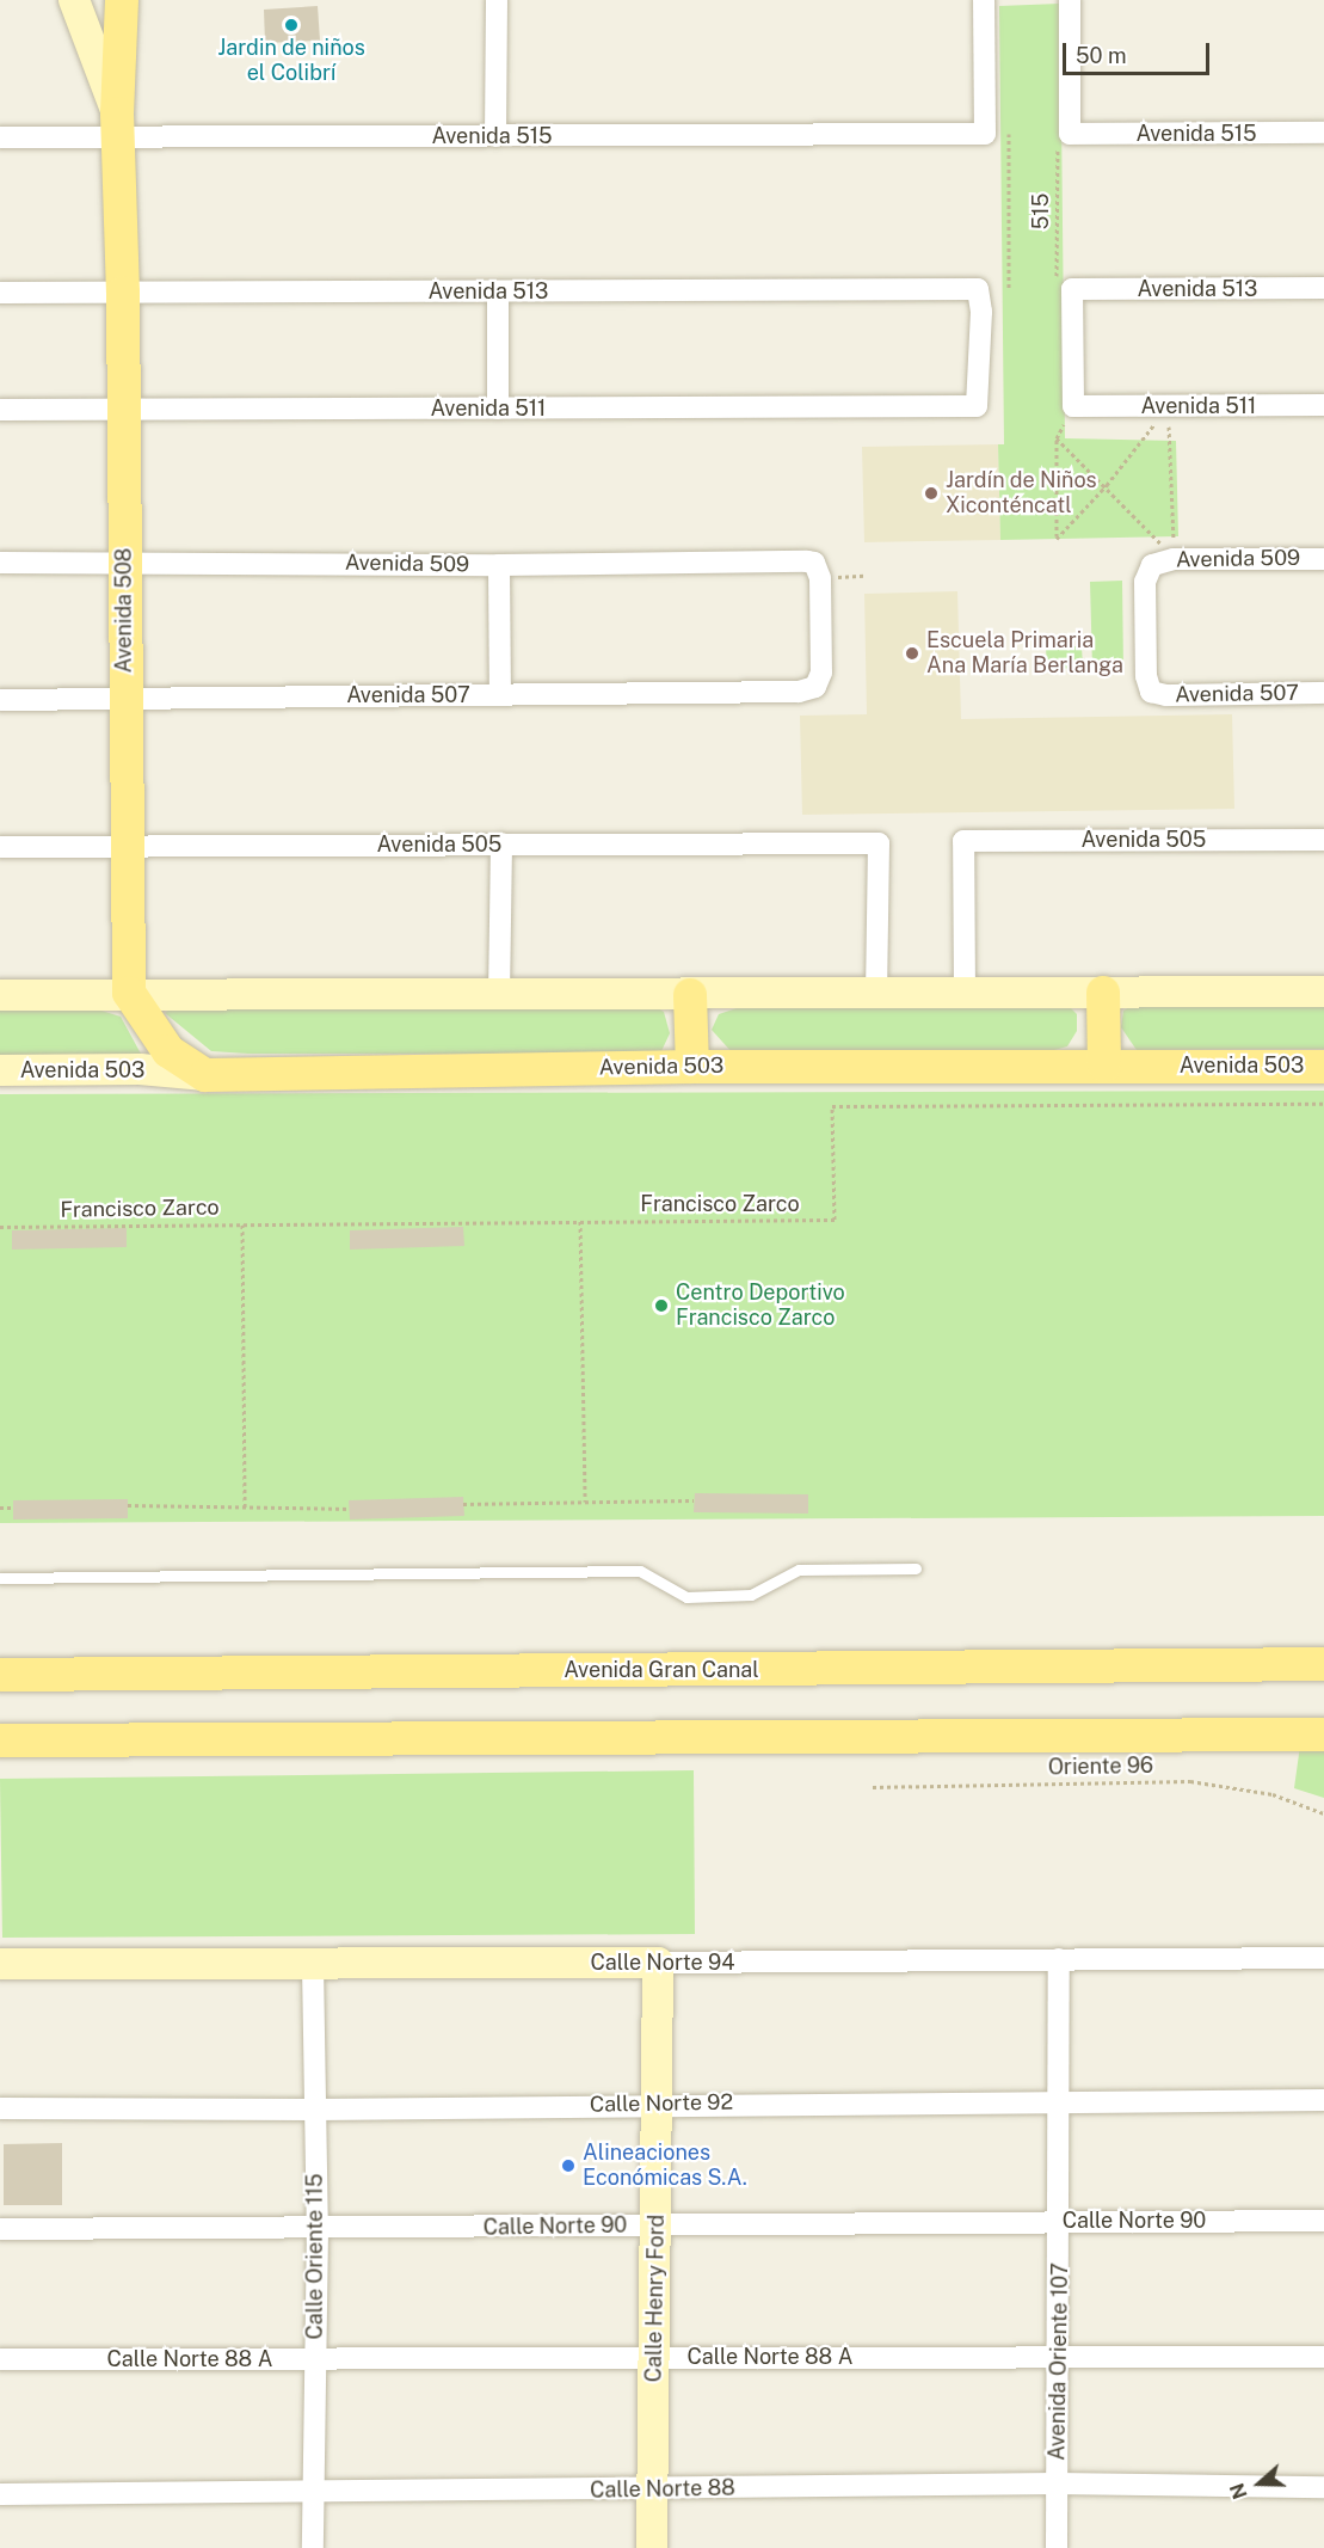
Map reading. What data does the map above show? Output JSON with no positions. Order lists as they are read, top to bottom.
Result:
{
  "streets": {
    "main road": ["Avenida 508", "Avenida 503", "Avenida Gran Canal"],
    "street": [
      "Avenida 515",
      "Avenida 513",
      "Avenida 511",
      "Avenida 509",
      "Avenida 507",
      "Avenida 505",
      "Calle Norte 94",
      "Calle Norte 92",
      "Calle Norte 90",
      "Calle Oriente 115",
      "Calle Henry Ford",
      "Calle Norte 88 A",
      "Avenida Oriente 107",
      "Calle Norte 88"
    ],
    "path": ["515", "Francisco Zarco", "Oriente 96"]
  },
  "crossings": [
    ["Avenida 515", "515"],
    ["Avenida 515", "Avenida 508"],
    ["515", "Avenida 513"],
    ["515", "Avenida 511"],
    ["Avenida 513", "Avenida 511"],
    ["Avenida 513", "Avenida 508"],
    ["Avenida 511", "Avenida 508"],
    ["Avenida 509", "Avenida 508"],
    ["Avenida 509", "Avenida 507"],
    ["Avenida 508", "Avenida 507"],
    ["Avenida 508", "Avenida 505"],
    ["Calle Norte 94", "Calle Oriente 115"],
    ["Calle Norte 94", "Calle Henry Ford"],
    ["Calle Norte 94", "Avenida Oriente 107"],
    ["Calle Norte 92", "Calle Oriente 115"],
    ["Calle Norte 92", "Calle Henry Ford"],
    ["Calle Norte 92", "Avenida Oriente 107"],
    ["Calle Norte 90", "Calle Oriente 115"],
    ["Calle Norte 90", "Calle Henry Ford"],
    ["Calle Norte 90", "Avenida Oriente 107"],
    ["Calle Oriente 115", "Calle Norte 88 A"],
    ["Calle Oriente 115", "Calle Norte 88"],
    ["Calle Henry Ford", "Calle Norte 88 A"],
    ["Calle Henry Ford", "Calle Norte 88"],
    ["Calle Norte 88 A", "Avenida Oriente 107"],
    ["Avenida Oriente 107", "Calle Norte 88"]
  ],
  "places": [
    "Jardin de niños el Colibrí",
    "Jardín de Niños Xiconténcatl",
    "Escuela Primaria Ana María Berlanga",
    "Centro Deportivo Francisco Zarco",
    "Alineaciones Económicas S.A."
  ],
  "scale_bar": "50 m",
  "north": "left"
}
